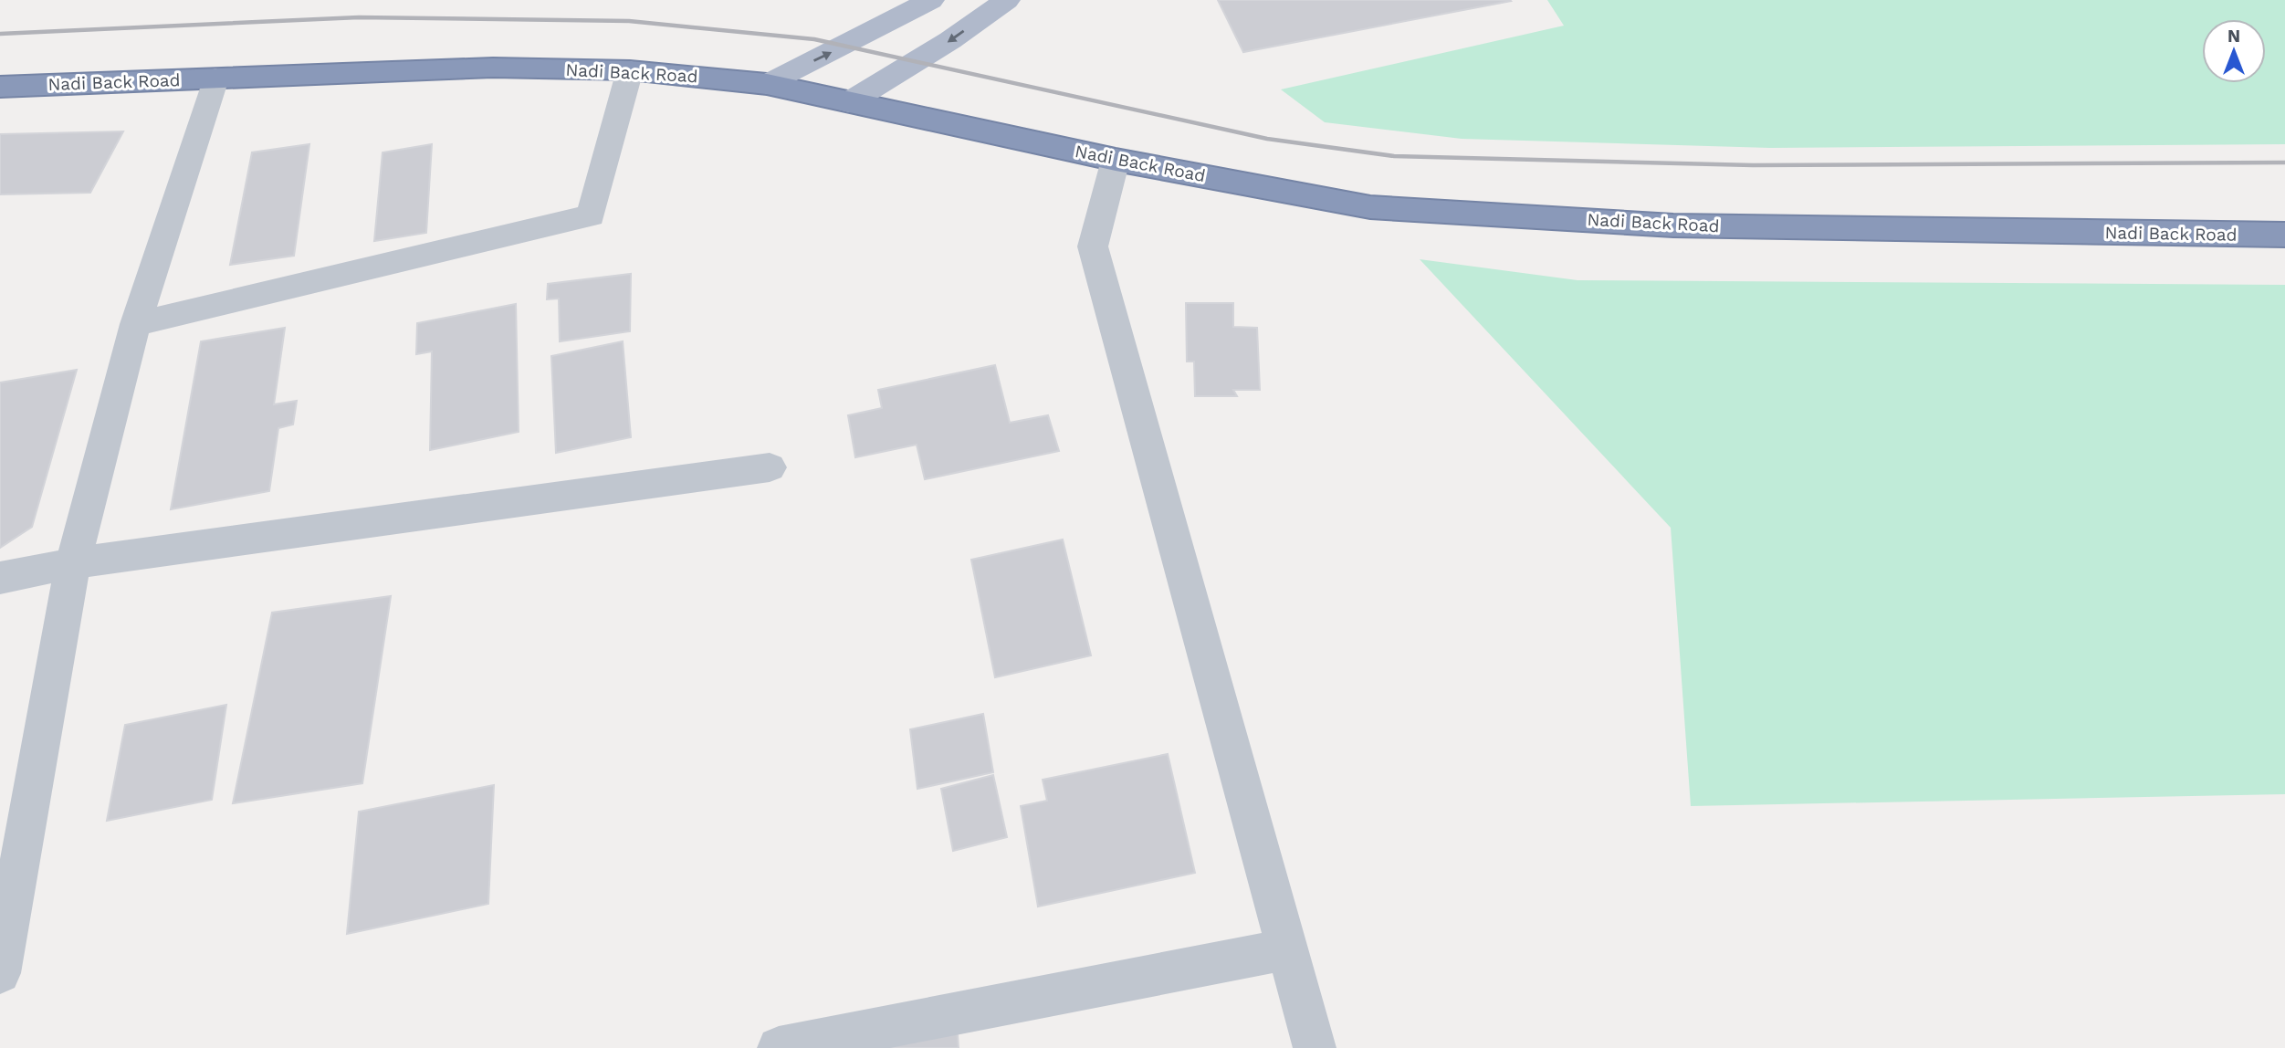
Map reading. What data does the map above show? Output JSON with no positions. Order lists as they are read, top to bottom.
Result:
{
  "streets": {
    "highway": ["Nadi Back Road"]
  },
  "north": "top"
}
